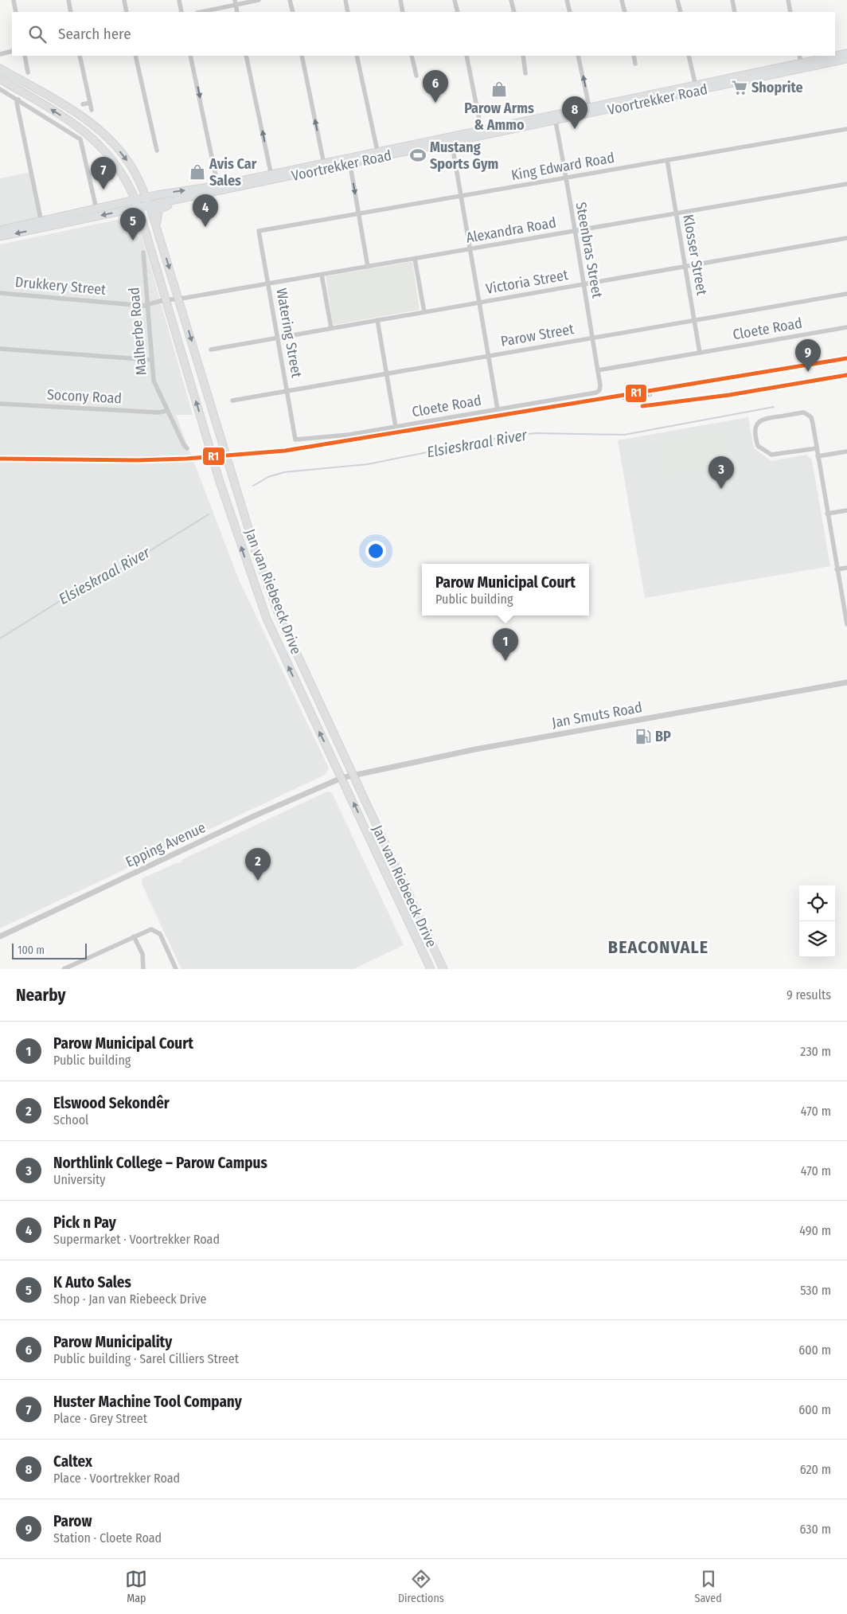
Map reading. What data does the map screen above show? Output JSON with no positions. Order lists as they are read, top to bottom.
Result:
{
  "streets": {
    "main road": ["Voortrekker Road", "Jan van Riebeeck Drive"],
    "street": [
      "King Edward Road",
      "Alexandra Road",
      "Steenbras Street",
      "Klosser Street",
      "Victoria Street",
      "Drukkery Street",
      "Cloete Road",
      "Malherbe Road",
      "Watering Street",
      "Parow Street",
      "Socony Road",
      "Jan Smuts Road",
      "Epping Avenue"
    ]
  },
  "crossings": [
    ["Voortrekker Road", "Steenbras Street"],
    ["Voortrekker Road", "Jan van Riebeeck Drive"],
    ["King Edward Road", "Steenbras Street"],
    ["King Edward Road", "Klosser Street"],
    ["King Edward Road", "Watering Street"],
    ["Alexandra Road", "Steenbras Street"],
    ["Alexandra Road", "Klosser Street"],
    ["Alexandra Road", "Drukkery Street"],
    ["Alexandra Road", "Watering Street"],
    ["Alexandra Road", "Jan van Riebeeck Drive"],
    ["Steenbras Street", "Victoria Street"],
    ["Steenbras Street", "Cloete Road"],
    ["Steenbras Street", "Parow Street"],
    ["Klosser Street", "Victoria Street"],
    ["Klosser Street", "Cloete Road"],
    ["Klosser Street", "Parow Street"],
    ["Victoria Street", "Watering Street"],
    ["Drukkery Street", "Malherbe Road"],
    ["Drukkery Street", "Jan van Riebeeck Drive"],
    ["Cloete Road", "Watering Street"],
    ["Malherbe Road", "Socony Road"],
    ["Watering Street", "Parow Street"],
    ["Jan van Riebeeck Drive", "Jan Smuts Road"],
    ["Jan van Riebeeck Drive", "Epping Avenue"],
    ["Jan Smuts Road", "Epping Avenue"]
  ],
  "districts": ["BEACONVALE"],
  "water": ["Elsieskraal River"],
  "places": {
    "supermarket": ["Shoprite"],
    "shop": ["Parow Arms & Ammo", "Avis Car Sales"],
    "sports": ["Mustang Sports Gym"],
    "fuel station": ["BP"]
  },
  "lines": ["transit line R1"],
  "scale_bar": "100 m",
  "page": {
    "search": "Search here",
    "pins": [
      "6",
      "8",
      "7",
      "4",
      "5",
      "9",
      "3",
      "1",
      "2"
    ],
    "popup": ["Parow Municipal Court", "Public building"],
    "scale": "100 m",
    "heading": ["Nearby", "9 results"],
    "list": [
      {
        "mark": "1",
        "name": "Parow Municipal Court",
        "note": "Public building",
        "value": "230 m"
      },
      {
        "mark": "2",
        "name": "Elswood Sekondêr",
        "note": "School",
        "value": "470 m"
      },
      {
        "mark": "3",
        "name": "Northlink College – Parow Campus",
        "note": "University",
        "value": "470 m"
      },
      {
        "mark": "4",
        "name": "Pick n Pay",
        "note": "Supermarket · Voortrekker Road",
        "value": "490 m"
      },
      {
        "mark": "5",
        "name": "K Auto Sales",
        "note": "Shop · Jan van Riebeeck Drive",
        "value": "530 m"
      },
      {
        "mark": "6",
        "name": "Parow Municipality",
        "note": "Public building · Sarel Cilliers Street",
        "value": "600 m"
      },
      {
        "mark": "7",
        "name": "Huster Machine Tool Company",
        "note": "Place · Grey Street",
        "value": "600 m"
      },
      {
        "mark": "8",
        "name": "Caltex",
        "note": "Place · Voortrekker Road",
        "value": "620 m"
      },
      {
        "mark": "9",
        "name": "Parow",
        "note": "Station · Cloete Road",
        "value": "630 m"
      }
    ],
    "nav": ["Map", "Directions", "Saved"]
  }
}
